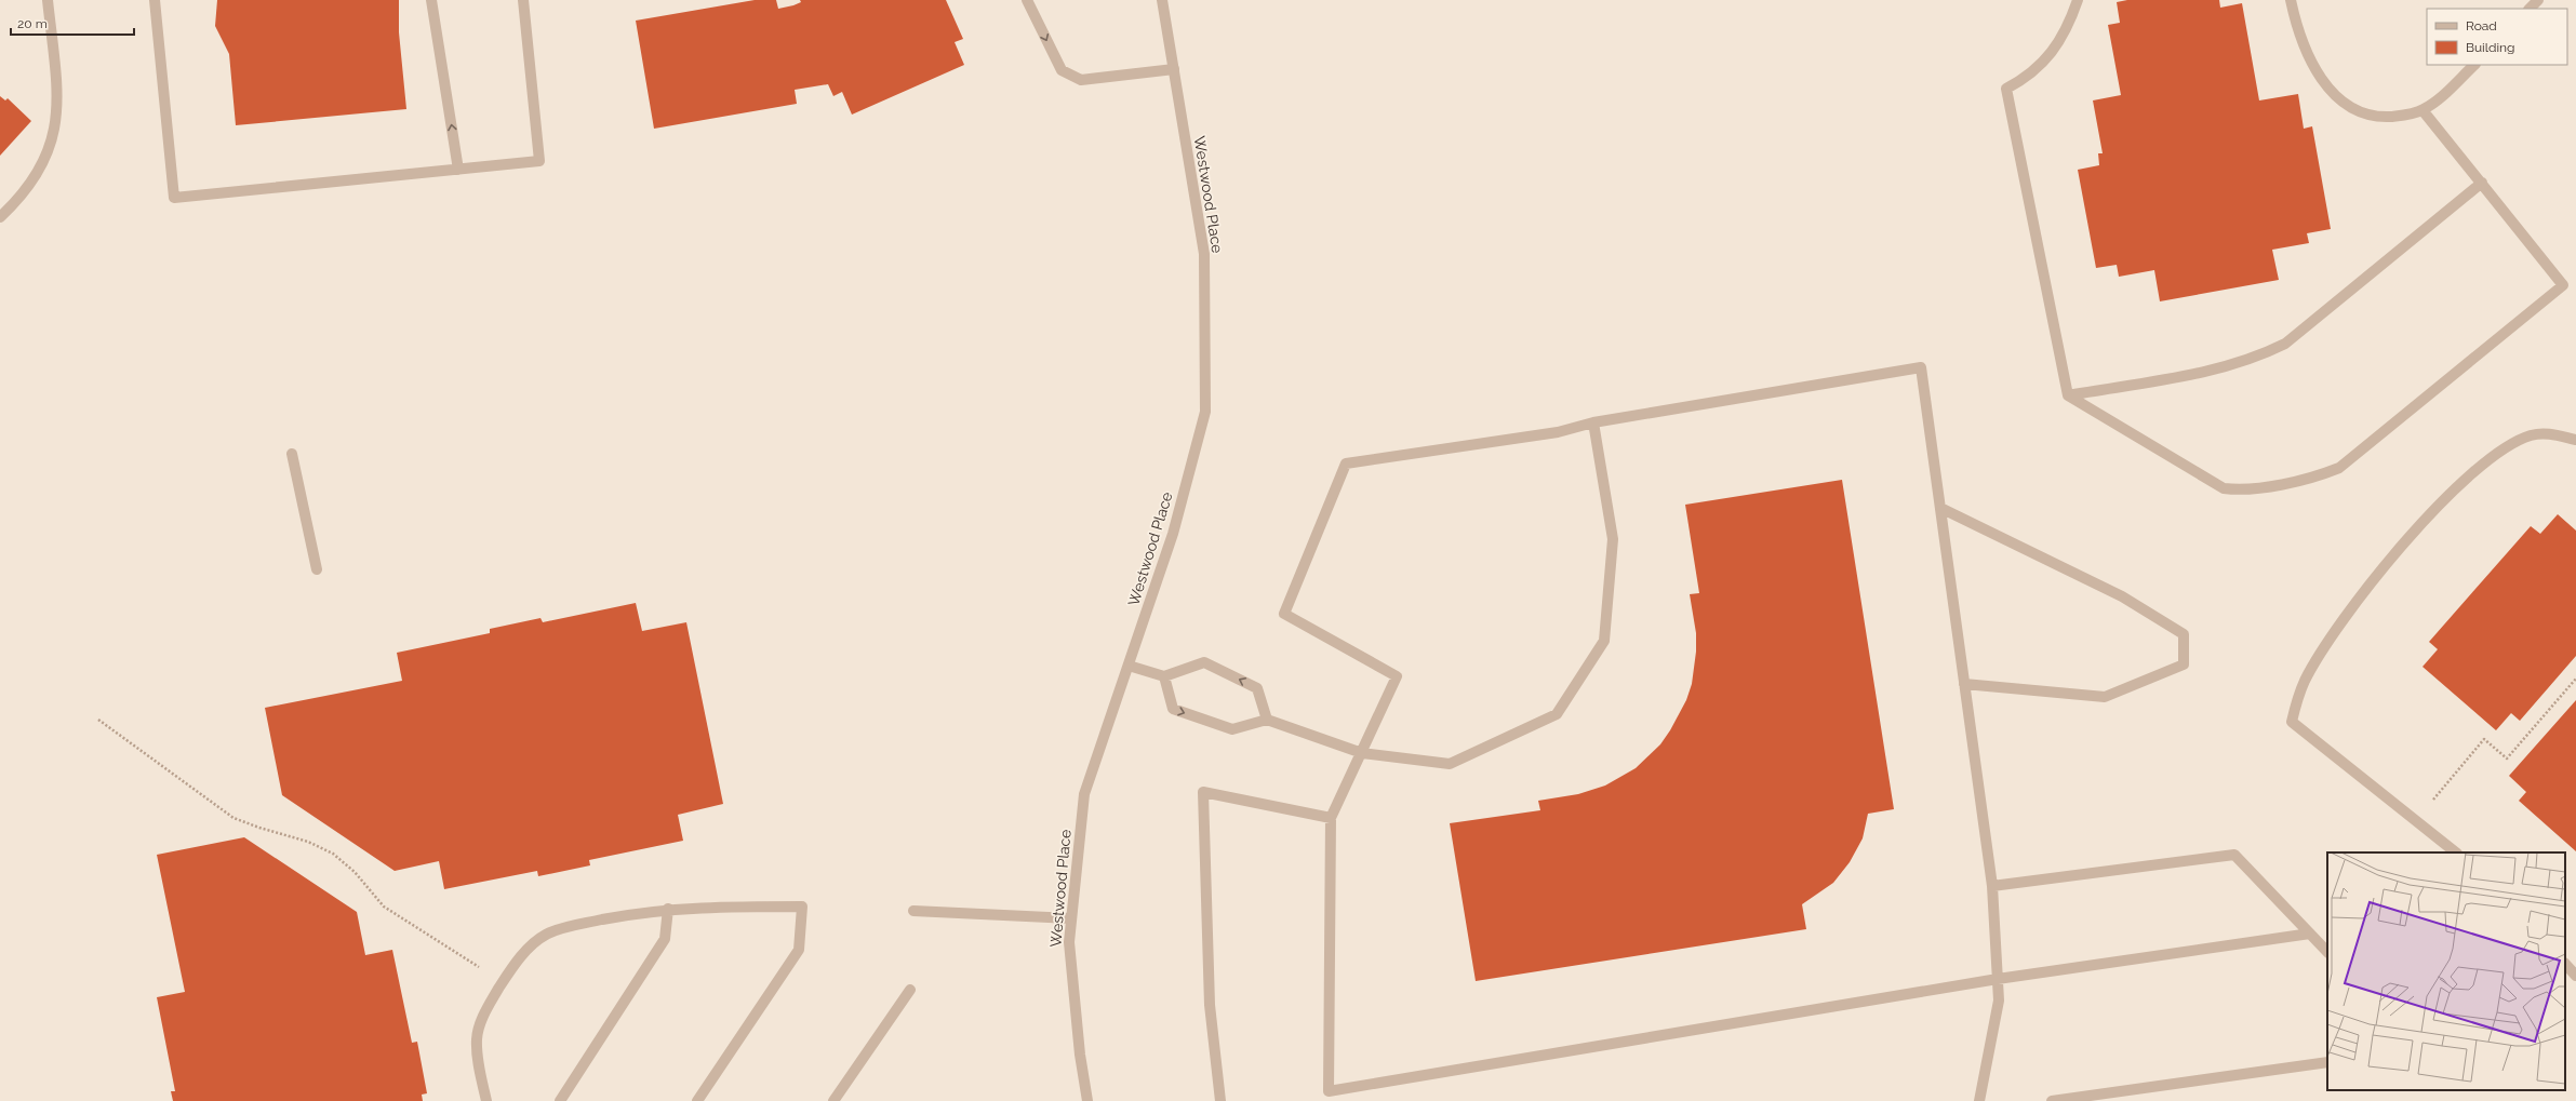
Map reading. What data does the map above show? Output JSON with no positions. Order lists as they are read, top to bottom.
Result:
{
  "streets": {
    "street": ["Westwood Place"]
  },
  "legend": ["Road", "Building"],
  "scale_bar": "20 m"
}
